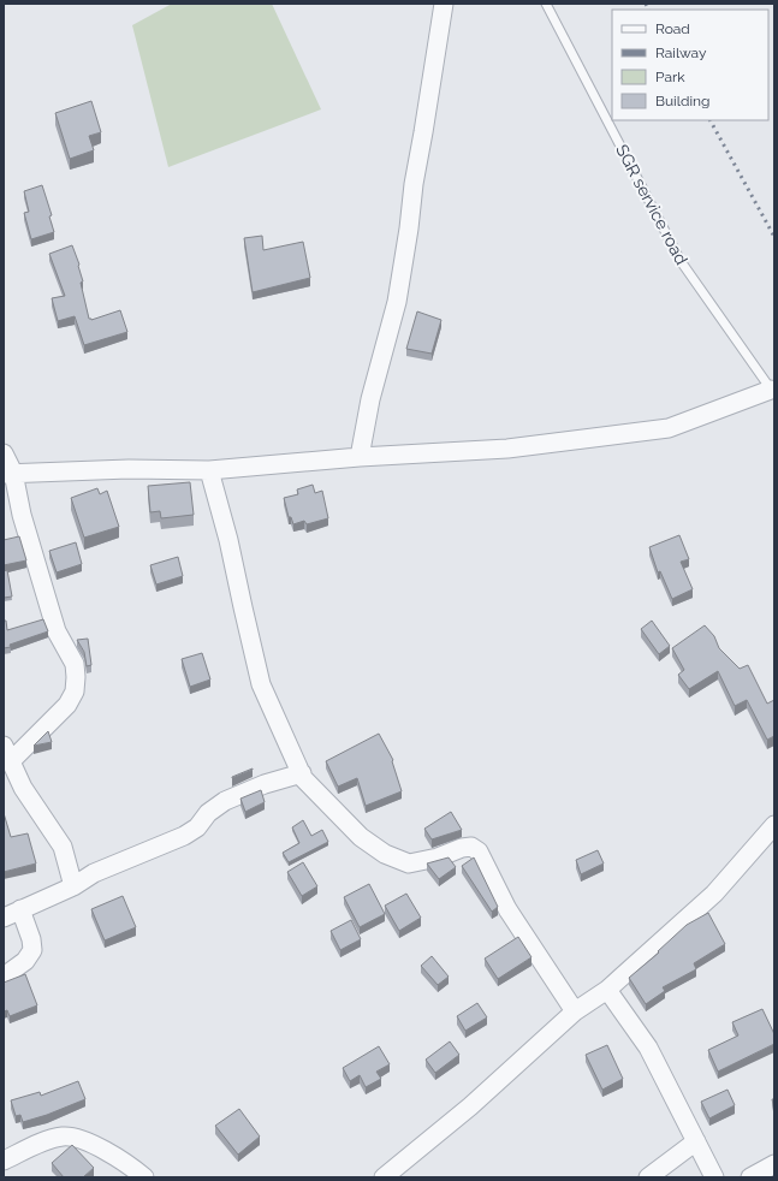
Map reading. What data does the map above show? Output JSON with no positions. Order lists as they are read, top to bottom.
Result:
{
  "streets": {
    "lane": ["SGR service road"]
  },
  "legend": [
    "Road",
    "Railway",
    "Park",
    "Building"
  ]
}
